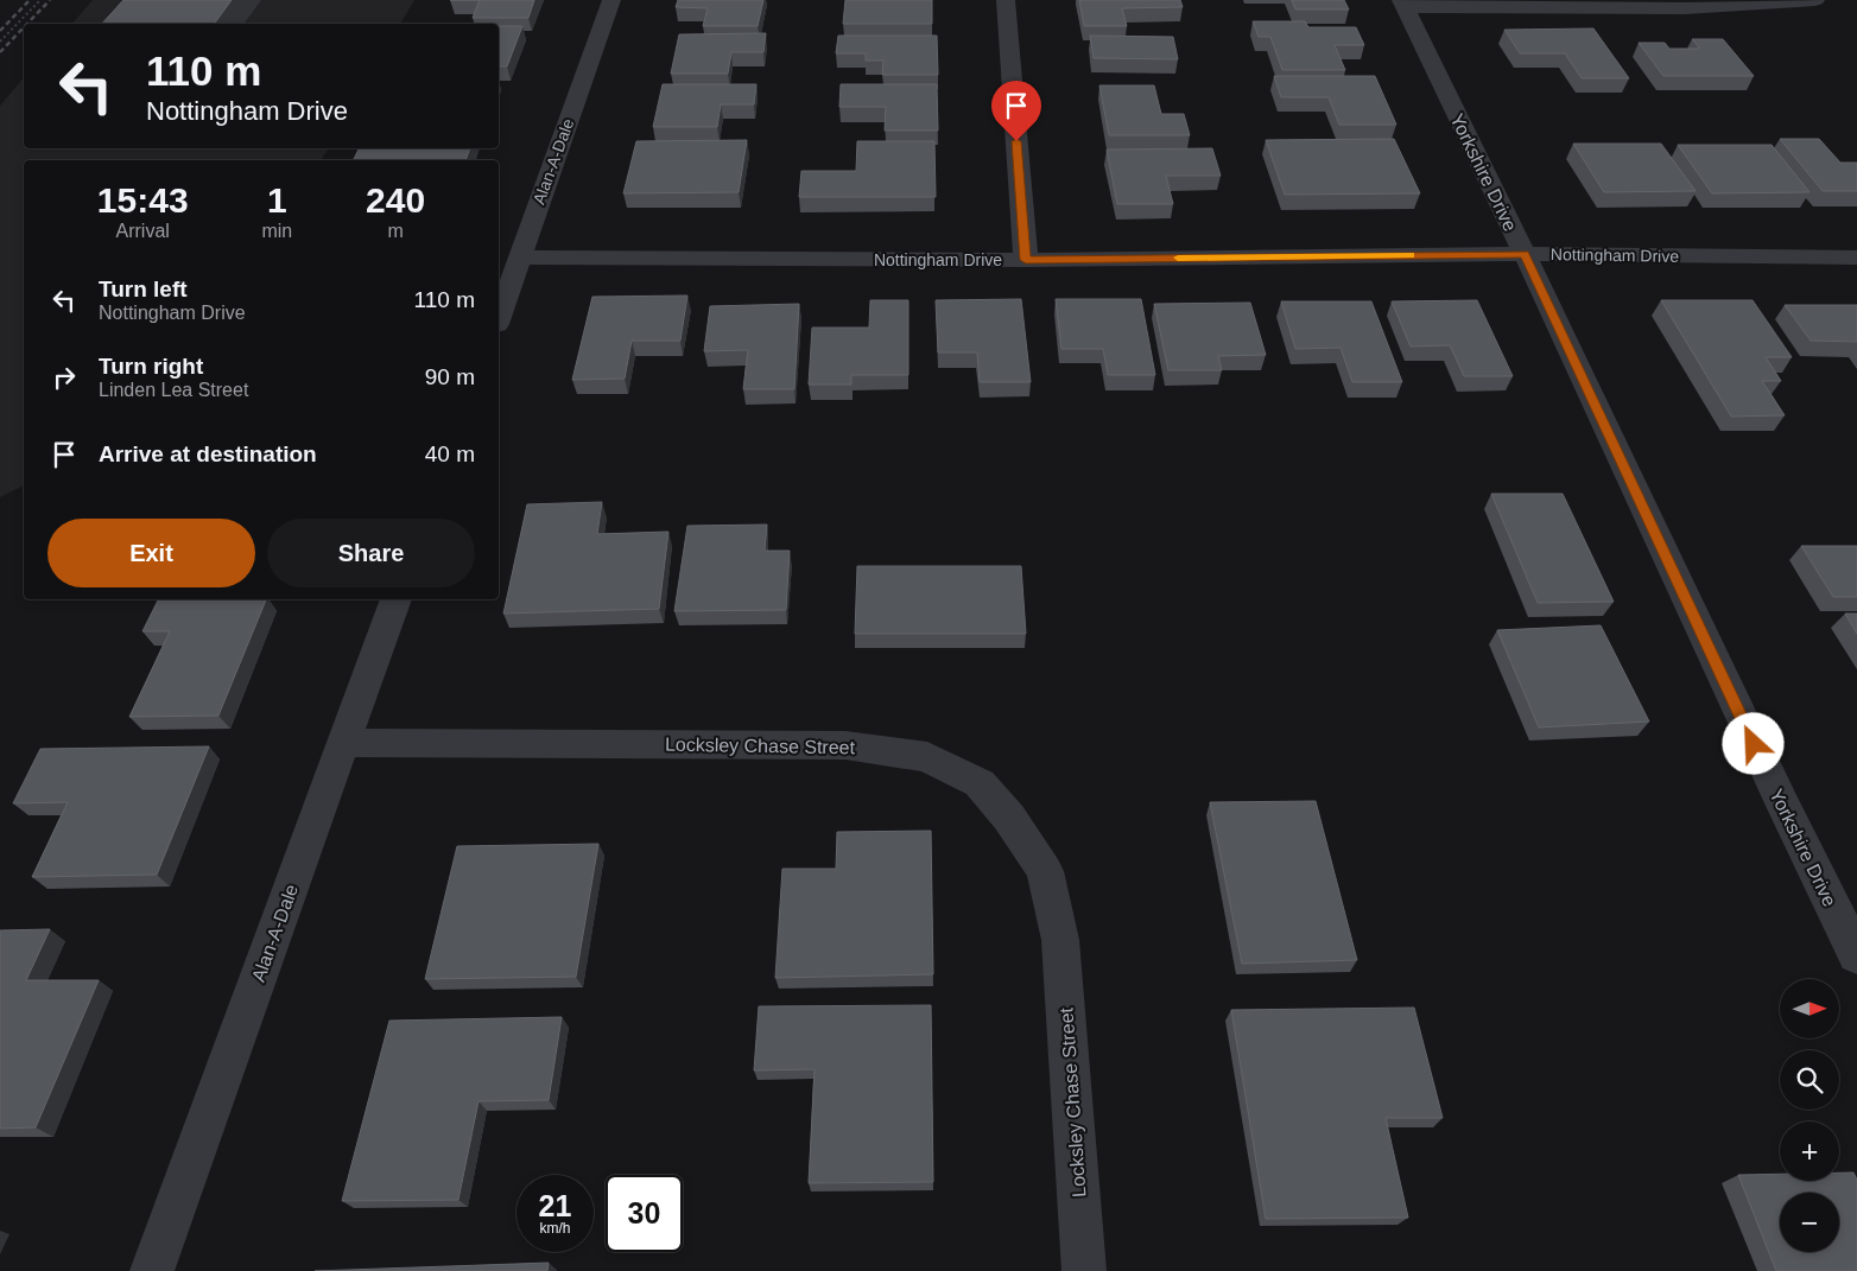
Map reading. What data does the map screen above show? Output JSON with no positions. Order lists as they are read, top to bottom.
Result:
{
  "streets": {
    "street": [
      "Alan-A-Dale",
      "Yorkshire Drive",
      "Nottingham Drive",
      "Locksley Chase Street"
    ]
  },
  "crossings": [
    ["Alan-A-Dale", "Nottingham Drive"],
    ["Alan-A-Dale", "Locksley Chase Street"],
    ["Yorkshire Drive", "Nottingham Drive"]
  ],
  "north": "right",
  "page": {
    "turn": ["110 m", "Nottingham Drive"],
    "eta": [
      "15:43",
      "Arrival",
      "1",
      "min",
      "240",
      "m"
    ],
    "list": [
      {
        "name": "Turn left",
        "note": "Nottingham Drive",
        "value": "110 m"
      },
      {
        "name": "Turn right",
        "note": "Linden Lea Street",
        "value": "90 m"
      },
      {
        "name": "Arrive at destination",
        "value": "40 m"
      }
    ],
    "buttons": ["Exit", "Share"],
    "map_buttons": ["+", "−"],
    "speed": "21 km/h",
    "limit": "30"
  }
}
